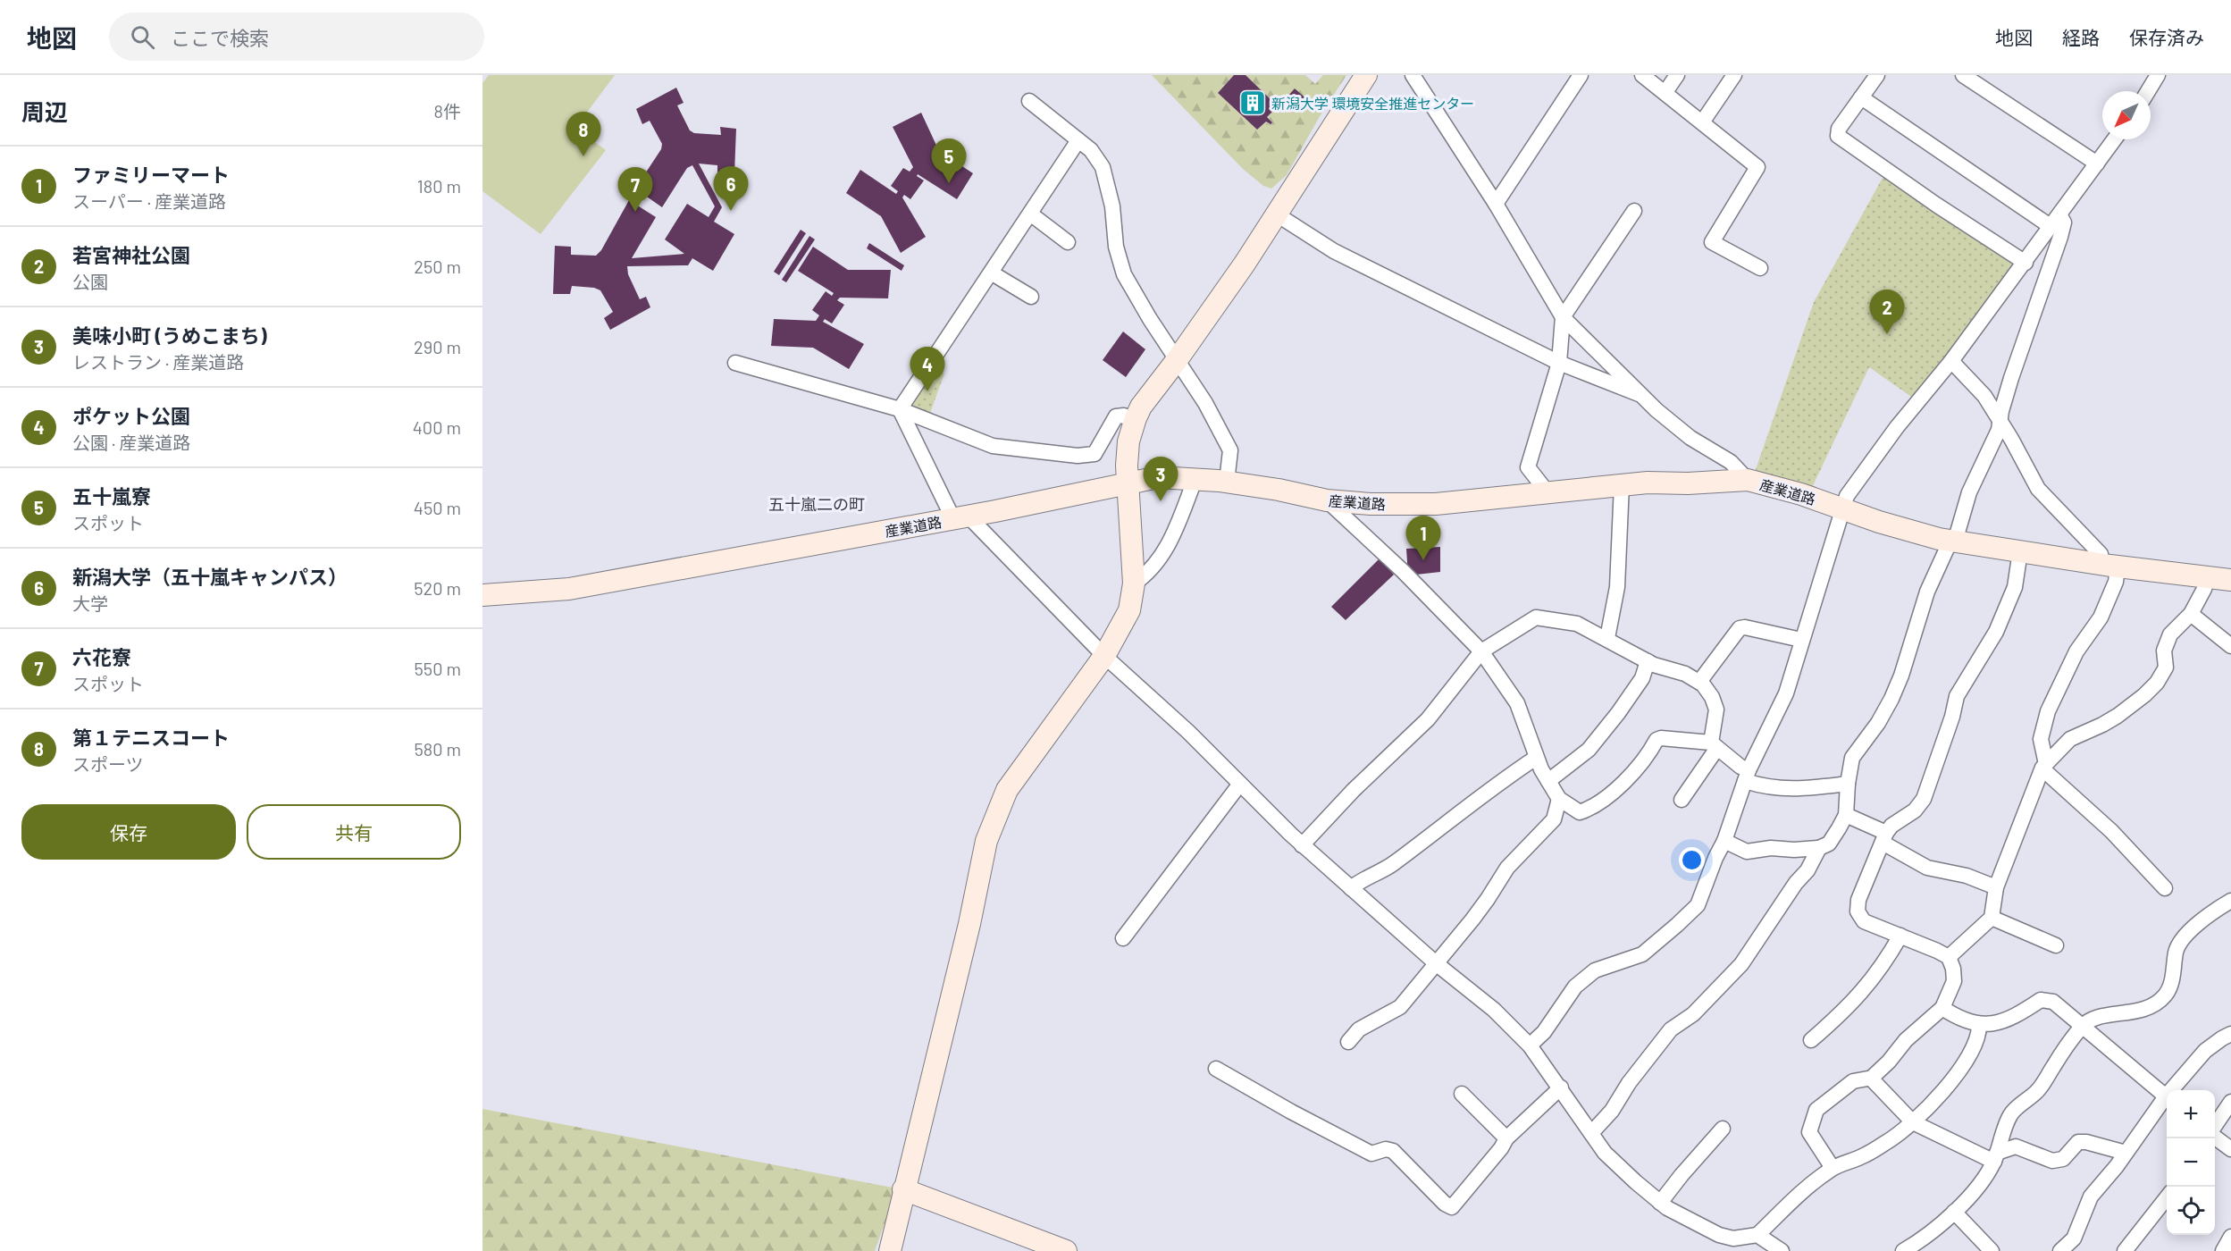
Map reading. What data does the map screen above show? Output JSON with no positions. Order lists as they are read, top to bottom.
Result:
{
  "streets": {
    "street": ["産業道路"]
  },
  "districts": ["五十嵐二の町"],
  "places": {
    "building": ["新潟大学 環境安全推進センター"]
  },
  "north": "bottom left",
  "page": {
    "header": "地図",
    "search": "ここで検索",
    "nav": ["地図", "経路", "保存済み"],
    "heading": ["周辺", "8件"],
    "pins": [
      "8",
      "5",
      "6",
      "7",
      "2",
      "4",
      "3",
      "1"
    ],
    "list": [
      {
        "mark": "1",
        "name": "ファミリーマート",
        "note": "スーパー · 産業道路",
        "value": "180 m"
      },
      {
        "mark": "2",
        "name": "若宮神社公園",
        "note": "公園",
        "value": "250 m"
      },
      {
        "mark": "3",
        "name": "美味小町 (うめこまち)",
        "note": "レストラン · 産業道路",
        "value": "290 m"
      },
      {
        "mark": "4",
        "name": "ポケット公園",
        "note": "公園 · 産業道路",
        "value": "400 m"
      },
      {
        "mark": "5",
        "name": "五十嵐寮",
        "note": "スポット",
        "value": "450 m"
      },
      {
        "mark": "6",
        "name": "新潟大学（五十嵐キャンパス）",
        "note": "大学",
        "value": "520 m"
      },
      {
        "mark": "7",
        "name": "六花寮",
        "note": "スポット",
        "value": "550 m"
      },
      {
        "mark": "8",
        "name": "第１テニスコート",
        "note": "スポーツ",
        "value": "580 m"
      }
    ],
    "buttons": ["保存", "共有"],
    "map_buttons": ["+", "−"]
  }
}
